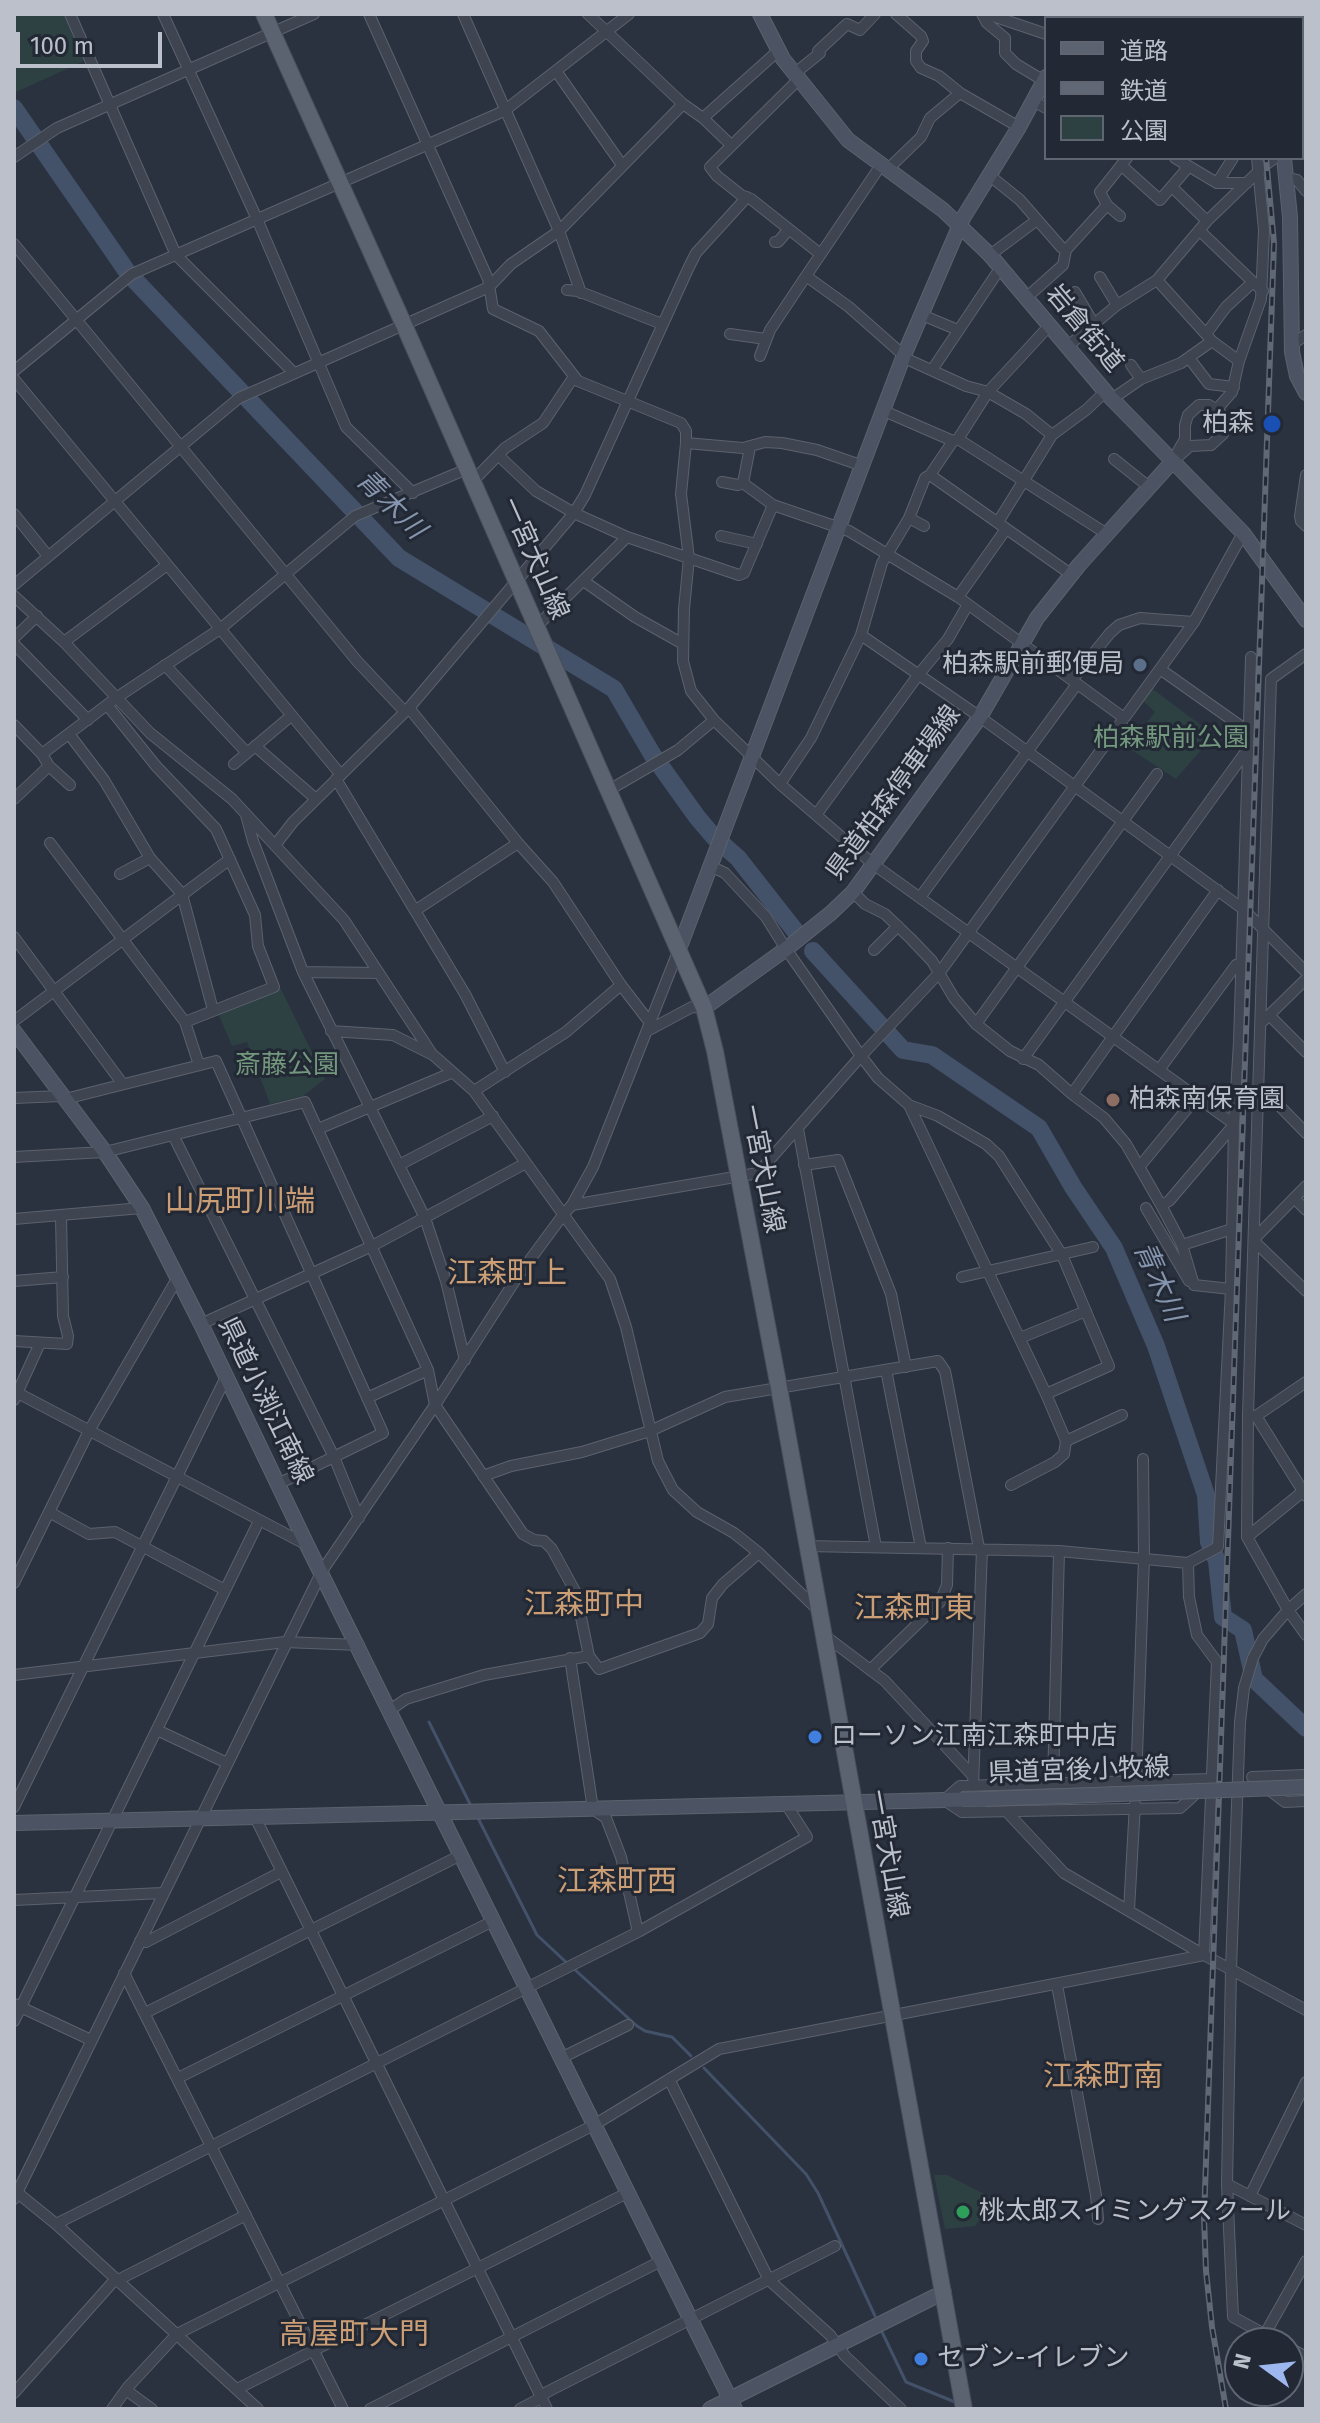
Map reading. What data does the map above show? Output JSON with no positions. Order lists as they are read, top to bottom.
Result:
{
  "streets": {
    "main road": [
      "岩倉街道",
      "一宮犬山線",
      "県道柏森停車場線",
      "県道小渕江南線",
      "県道宮後小牧線"
    ]
  },
  "crossings": [
    ["岩倉街道", "県道柏森停車場線"],
    ["一宮犬山線", "県道柏森停車場線"],
    ["一宮犬山線", "県道宮後小牧線"]
  ],
  "districts": [
    "山尻町川端",
    "江森町上",
    "江森町中",
    "江森町東",
    "江森町西",
    "江森町南",
    "高屋町大門"
  ],
  "water": ["青木川"],
  "parks": ["柏森駅前公園", "斎藤公園"],
  "places": [
    "柏森",
    "柏森駅前郵便局",
    "柏森南保育園",
    "ローソン江南江森町中店",
    "桃太郎スイミングスクール",
    "セブン-イレブン"
  ],
  "legend": ["道路", "鉄道", "公園"],
  "scale_bar": "100 m",
  "north": "left"
}
